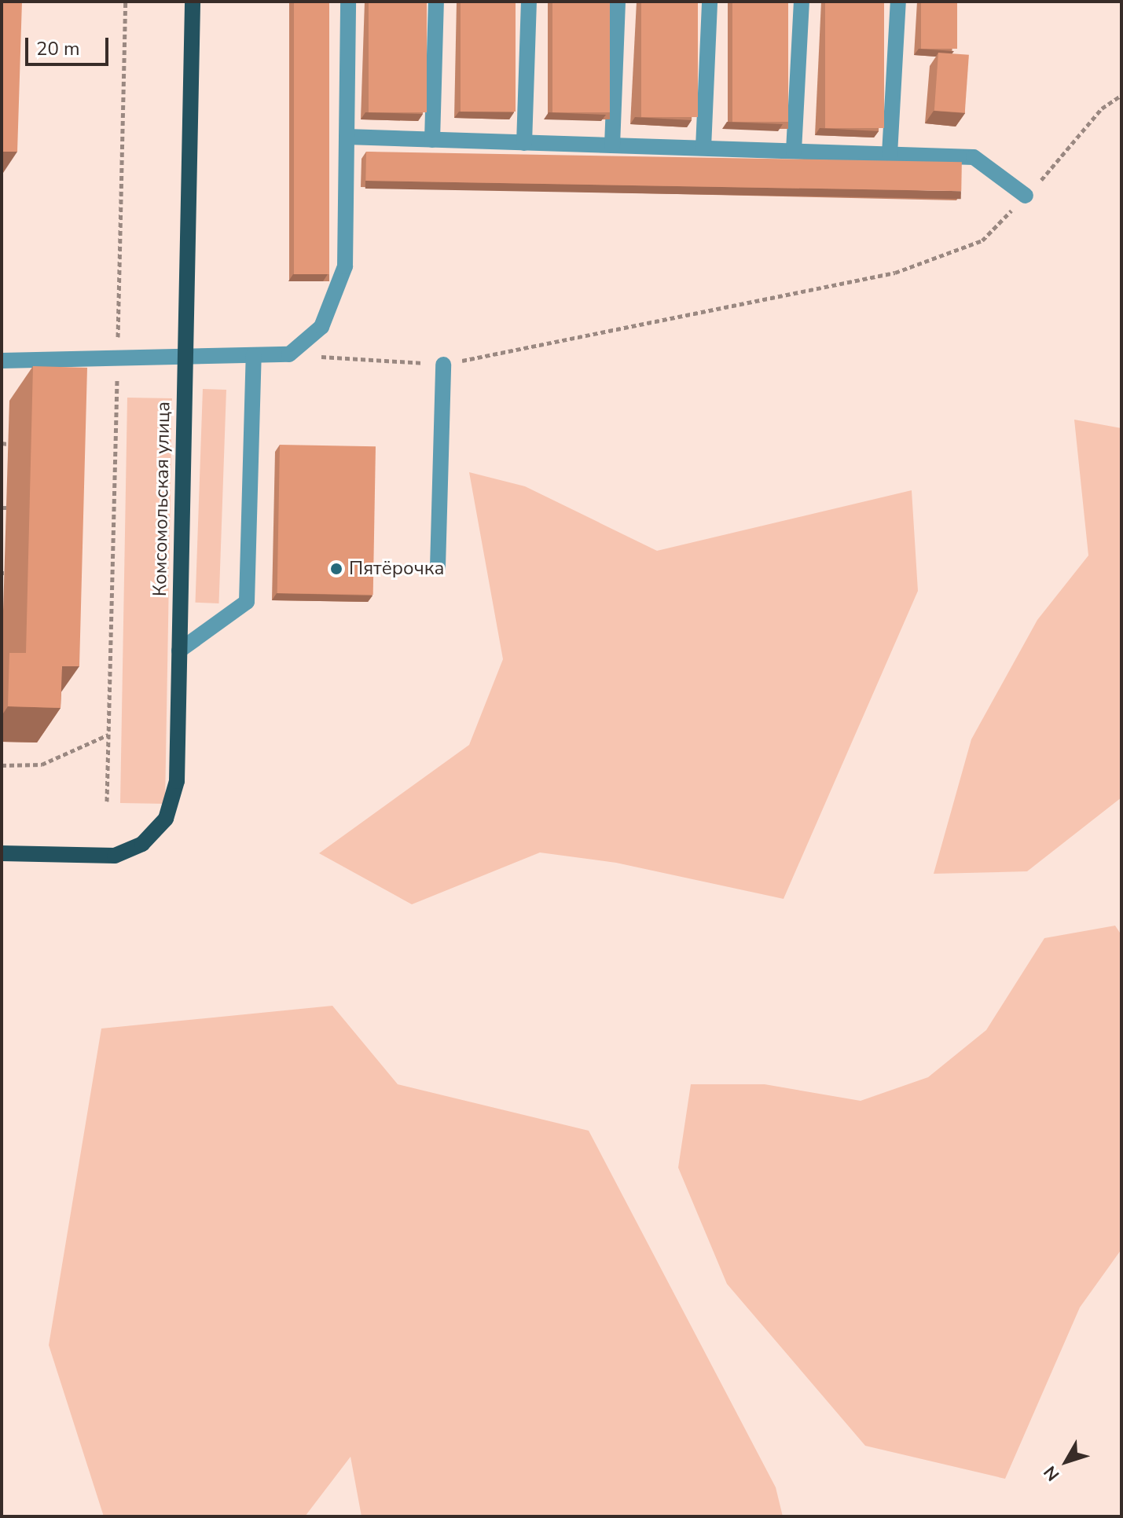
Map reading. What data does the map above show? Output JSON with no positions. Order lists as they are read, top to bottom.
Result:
{
  "streets": {
    "main road": ["Комсомольская улица"]
  },
  "places": ["Пятёрочка"],
  "scale_bar": "20 m",
  "north": "bottom left"
}
